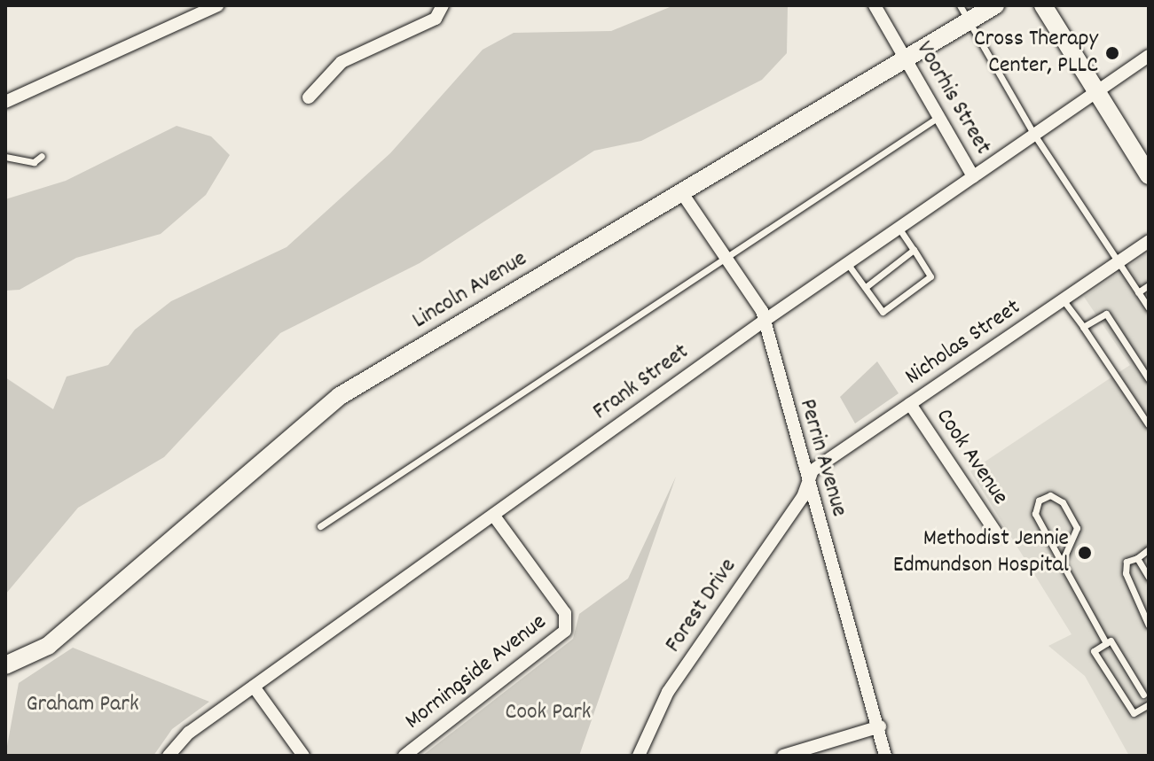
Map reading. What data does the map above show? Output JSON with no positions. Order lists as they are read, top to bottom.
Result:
{
  "streets": {
    "street": [
      "Voorhis Street",
      "Lincoln Avenue",
      "Nicholas Street",
      "Frank Street",
      "Cook Avenue",
      "Perrin Avenue",
      "Forest Drive",
      "Morningside Avenue"
    ]
  },
  "crossings": [
    ["Voorhis Street", "Lincoln Avenue"],
    ["Voorhis Street", "Frank Street"],
    ["Lincoln Avenue", "Perrin Avenue"],
    ["Nicholas Street", "Cook Avenue"],
    ["Nicholas Street", "Perrin Avenue"],
    ["Nicholas Street", "Forest Drive"],
    ["Frank Street", "Perrin Avenue"],
    ["Frank Street", "Morningside Avenue"],
    ["Perrin Avenue", "Forest Drive"]
  ],
  "parks": ["Graham Park", "Cook Park"],
  "places": ["Cross Therapy Center, PLLC", "Methodist Jennie Edmundson Hospital"]
}
